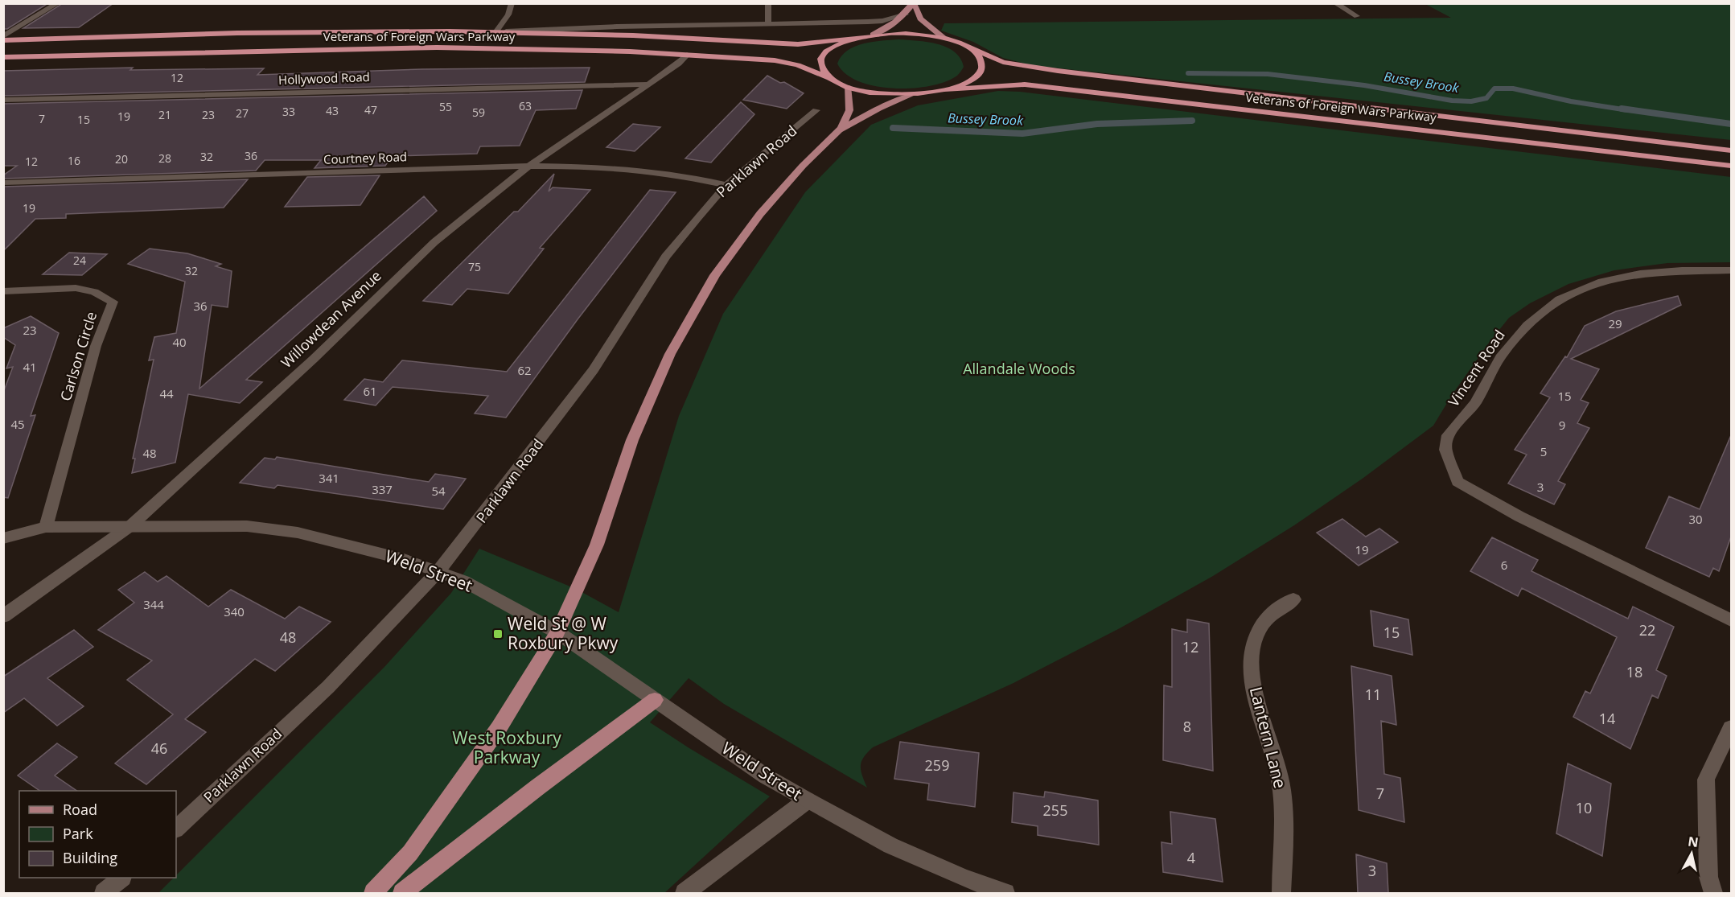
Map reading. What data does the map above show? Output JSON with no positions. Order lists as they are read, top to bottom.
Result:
{
  "streets": {
    "highway": ["Veterans of Foreign Wars Parkway"],
    "street": [
      "Hollywood Road",
      "Courtney Road",
      "Parklawn Road",
      "Willowdean Avenue",
      "Carlson Circle",
      "Vincent Road",
      "Weld Street",
      "Lantern Lane"
    ]
  },
  "crossings": [
    ["Veterans of Foreign Wars Parkway", "Willowdean Avenue"],
    ["Hollywood Road", "Willowdean Avenue"],
    ["Courtney Road", "Parklawn Road"],
    ["Courtney Road", "Willowdean Avenue"],
    ["Parklawn Road", "Weld Street"],
    ["Willowdean Avenue", "Weld Street"],
    ["Carlson Circle", "Weld Street"]
  ],
  "water": ["Bussey Brook"],
  "parks": ["Allandale Woods", "West Roxbury Parkway"],
  "places": {
    "transit": ["Weld St @ W Roxbury Pkwy"]
  },
  "house_numbers": [
    "12",
    "63",
    "55",
    "47",
    "43",
    "33",
    "59",
    "27",
    "21",
    "23",
    "19",
    "7",
    "15",
    "36",
    "32",
    "28",
    "20",
    "16",
    "12",
    "19",
    "24",
    "75",
    "32",
    "36",
    "29",
    "23",
    "40",
    "41",
    "62",
    "61",
    "44",
    "15",
    "45",
    "9",
    "5",
    "48",
    "341",
    "3",
    "337",
    "54",
    "30",
    "19",
    "6",
    "344",
    "340",
    "22",
    "15",
    "48",
    "12",
    "18",
    "11",
    "14",
    "8",
    "46",
    "259",
    "7",
    "10",
    "255",
    "4",
    "3"
  ],
  "legend": ["Road", "Park", "Building"],
  "north": "top"
}
